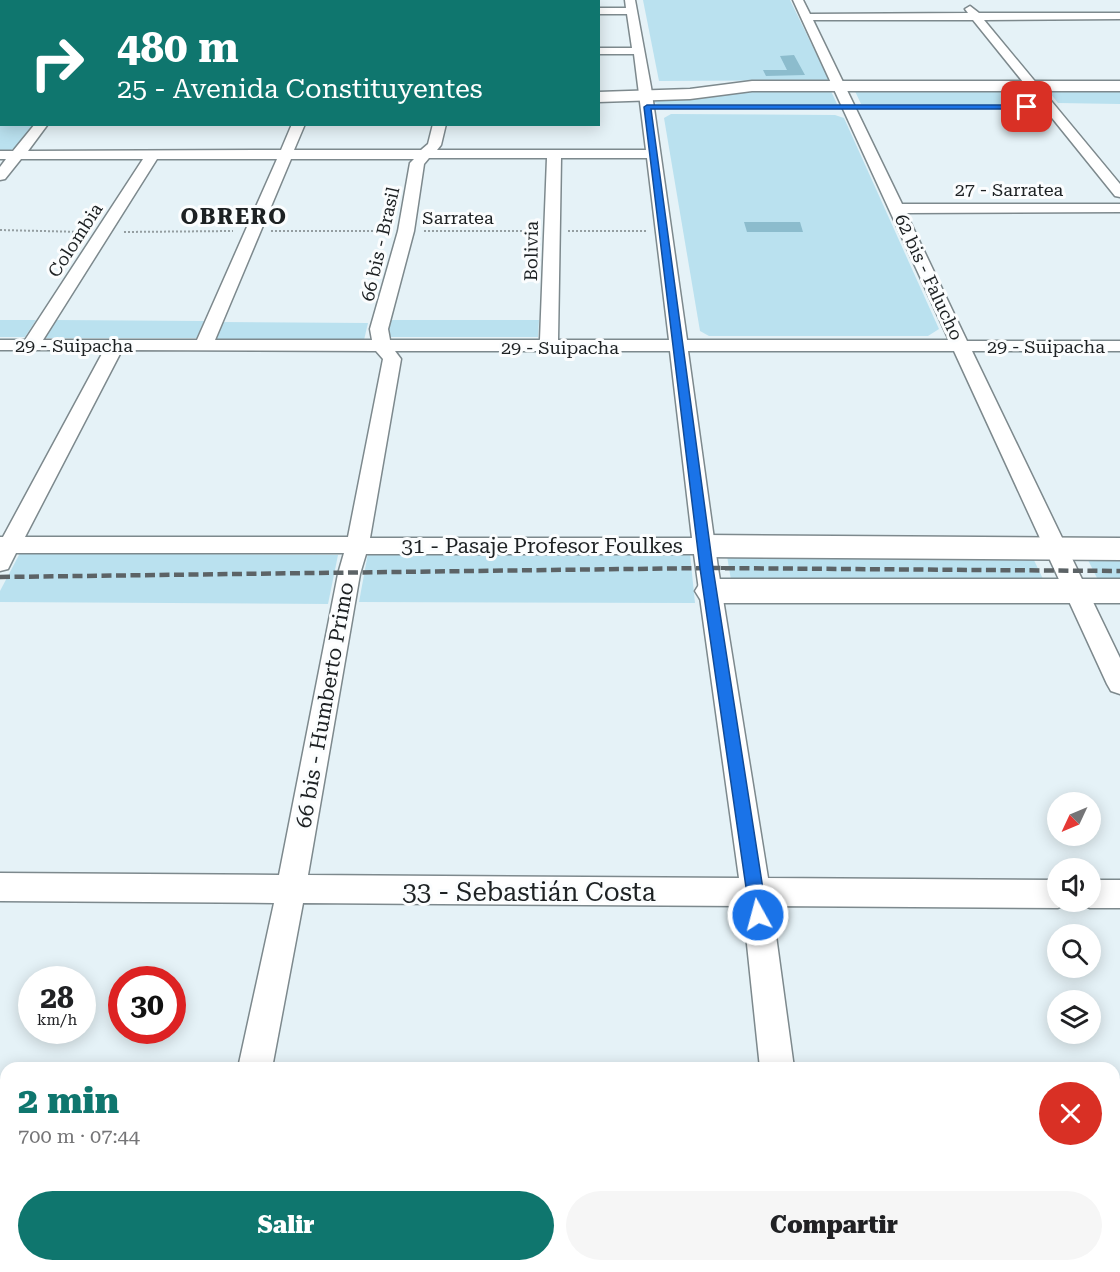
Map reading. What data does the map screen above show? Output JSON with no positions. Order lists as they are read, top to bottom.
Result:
{
  "streets": {
    "main road": ["31 - Pasaje Profesor Foulkes"],
    "street": [
      "27 - Sarratea",
      "Colombia",
      "66 bis - Brasil",
      "Bolivia",
      "62 bis - Falucho",
      "29 - Suipacha",
      "66 bis - Humberto Primo",
      "33 - Sebastián Costa"
    ],
    "path": ["Sarratea"]
  },
  "crossings": [
    ["27 - Sarratea", "62 bis - Falucho"],
    ["Sarratea", "Colombia"],
    ["Sarratea", "66 bis - Brasil"],
    ["Sarratea", "Bolivia"],
    ["Colombia", "29 - Suipacha"],
    ["66 bis - Brasil", "29 - Suipacha"],
    ["66 bis - Brasil", "66 bis - Humberto Primo"],
    ["Bolivia", "29 - Suipacha"],
    ["62 bis - Falucho", "29 - Suipacha"],
    ["62 bis - Falucho", "31 - Pasaje Profesor Foulkes"],
    ["29 - Suipacha", "66 bis - Humberto Primo"],
    ["31 - Pasaje Profesor Foulkes", "66 bis - Humberto Primo"],
    ["66 bis - Humberto Primo", "33 - Sebastián Costa"]
  ],
  "districts": ["OBRERO"],
  "north": "bottom left",
  "page": {
    "turn": ["480 m", "25 - Avenida Constituyentes"],
    "speed": "28 km/h",
    "limit": "30",
    "heading": ["2 min", "700 m · 07:44"],
    "buttons": ["Salir", "Compartir"]
  }
}
